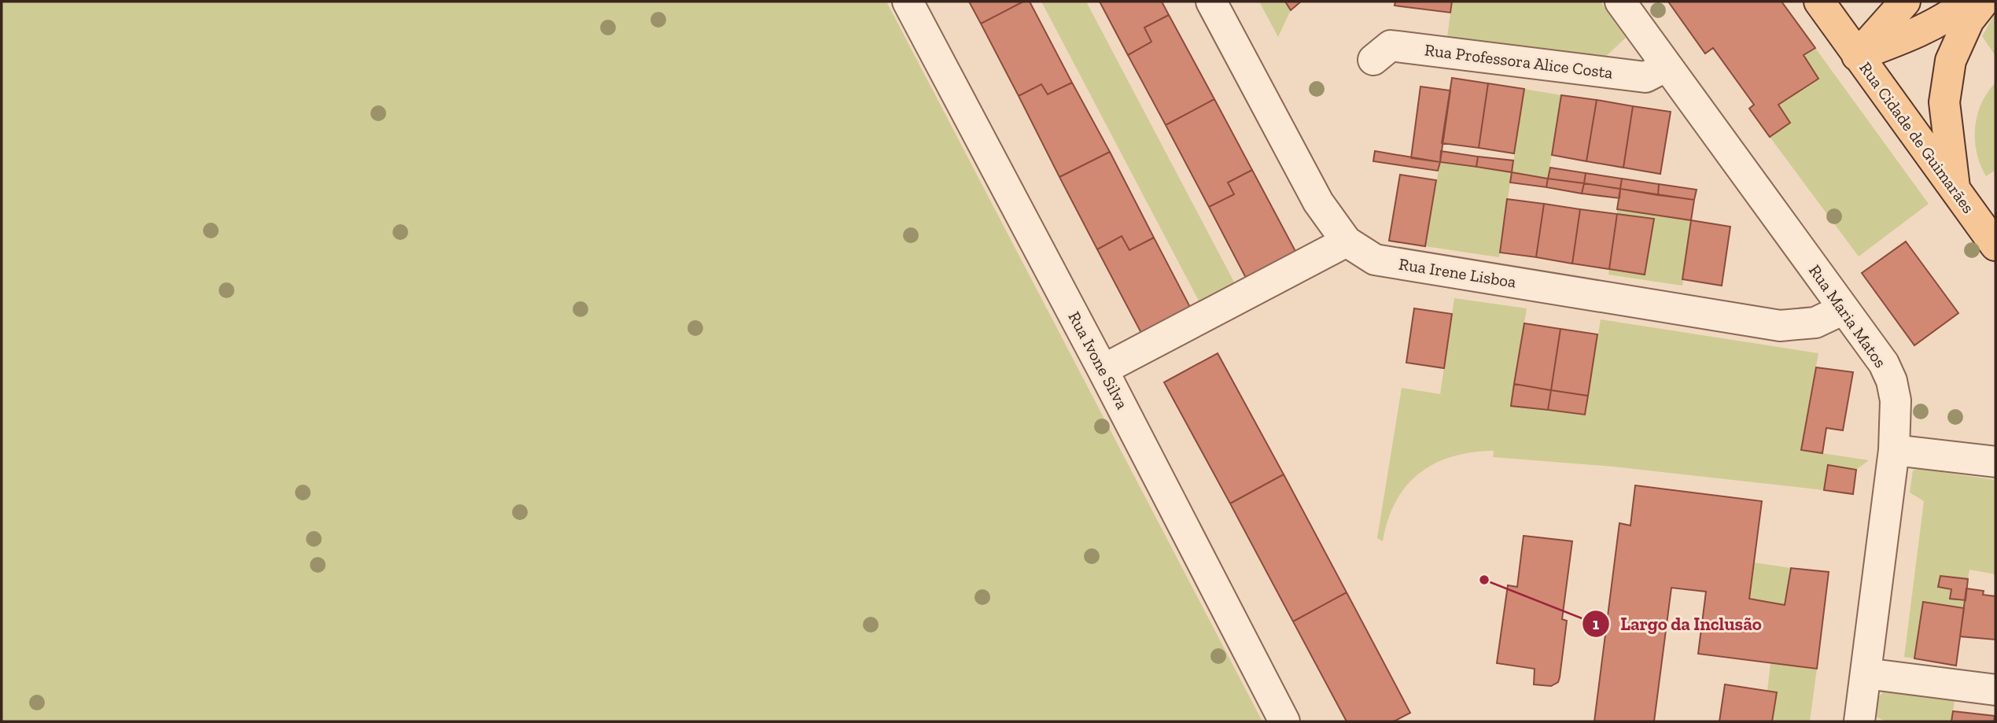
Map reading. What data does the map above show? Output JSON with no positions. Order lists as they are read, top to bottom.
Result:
{
  "streets": {
    "main road": ["Rua Cidade de Guimarães"],
    "street": [
      "Rua Professora Alice Costa",
      "Rua Irene Lisboa",
      "Rua Maria Matos",
      "Rua Ivone Silva"
    ]
  },
  "crossings": [
    ["Rua Professora Alice Costa", "Rua Maria Matos"],
    ["Rua Irene Lisboa", "Rua Maria Matos"]
  ],
  "places": ["Largo da Inclusão"]
}
